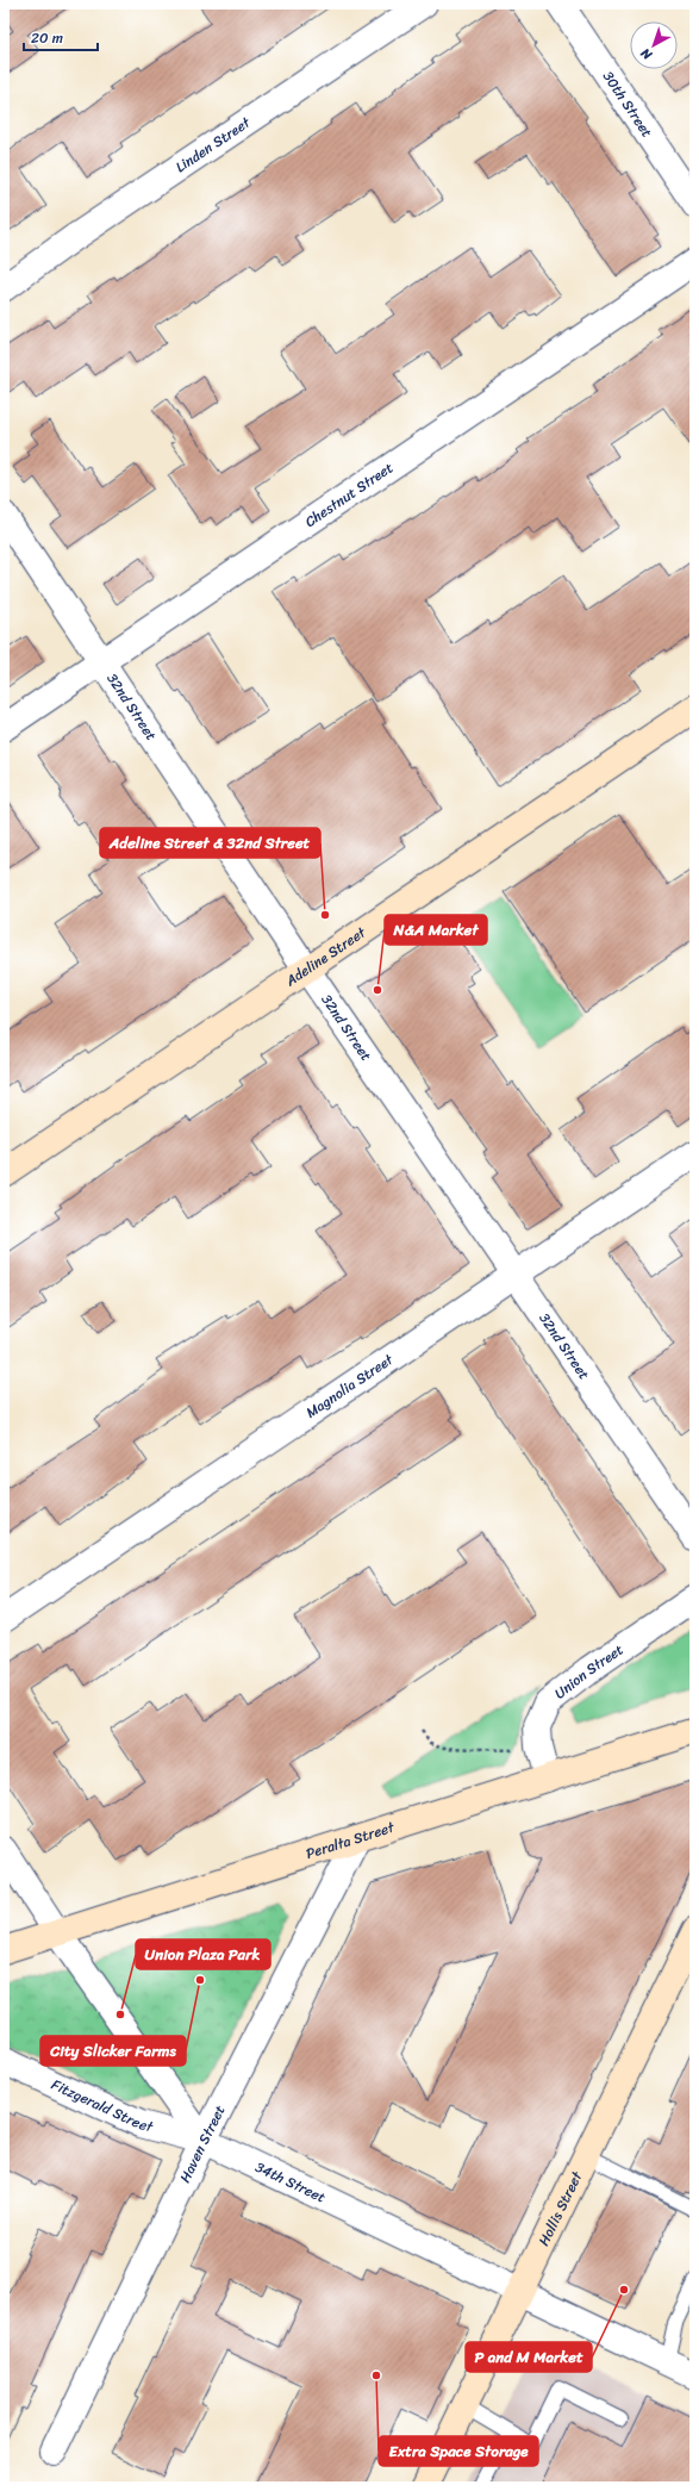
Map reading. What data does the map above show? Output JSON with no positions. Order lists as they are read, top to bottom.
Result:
{
  "streets": {
    "street": [
      "30th Street",
      "Linden Street",
      "Chestnut Street",
      "32nd Street",
      "Adeline Street",
      "Magnolia Street",
      "Union Street",
      "Peralta Street",
      "Fitzgerald Street",
      "Haven Street",
      "34th Street",
      "Hollis Street"
    ]
  },
  "crossings": [
    ["Chestnut Street", "32nd Street"],
    ["32nd Street", "Adeline Street"],
    ["32nd Street", "Magnolia Street"],
    ["Union Street", "Peralta Street"],
    ["Peralta Street", "Haven Street"],
    ["Peralta Street", "34th Street"],
    ["Fitzgerald Street", "Haven Street"],
    ["Fitzgerald Street", "34th Street"],
    ["Haven Street", "34th Street"],
    ["34th Street", "Hollis Street"]
  ],
  "places": [
    "Adeline Street & 32nd Street",
    "N&A Market",
    "City Slicker Farms",
    "Union Plaza Park",
    "P and M Market",
    "Extra Space Storage"
  ],
  "scale_bar": "20 m",
  "north": "bottom left"
}
